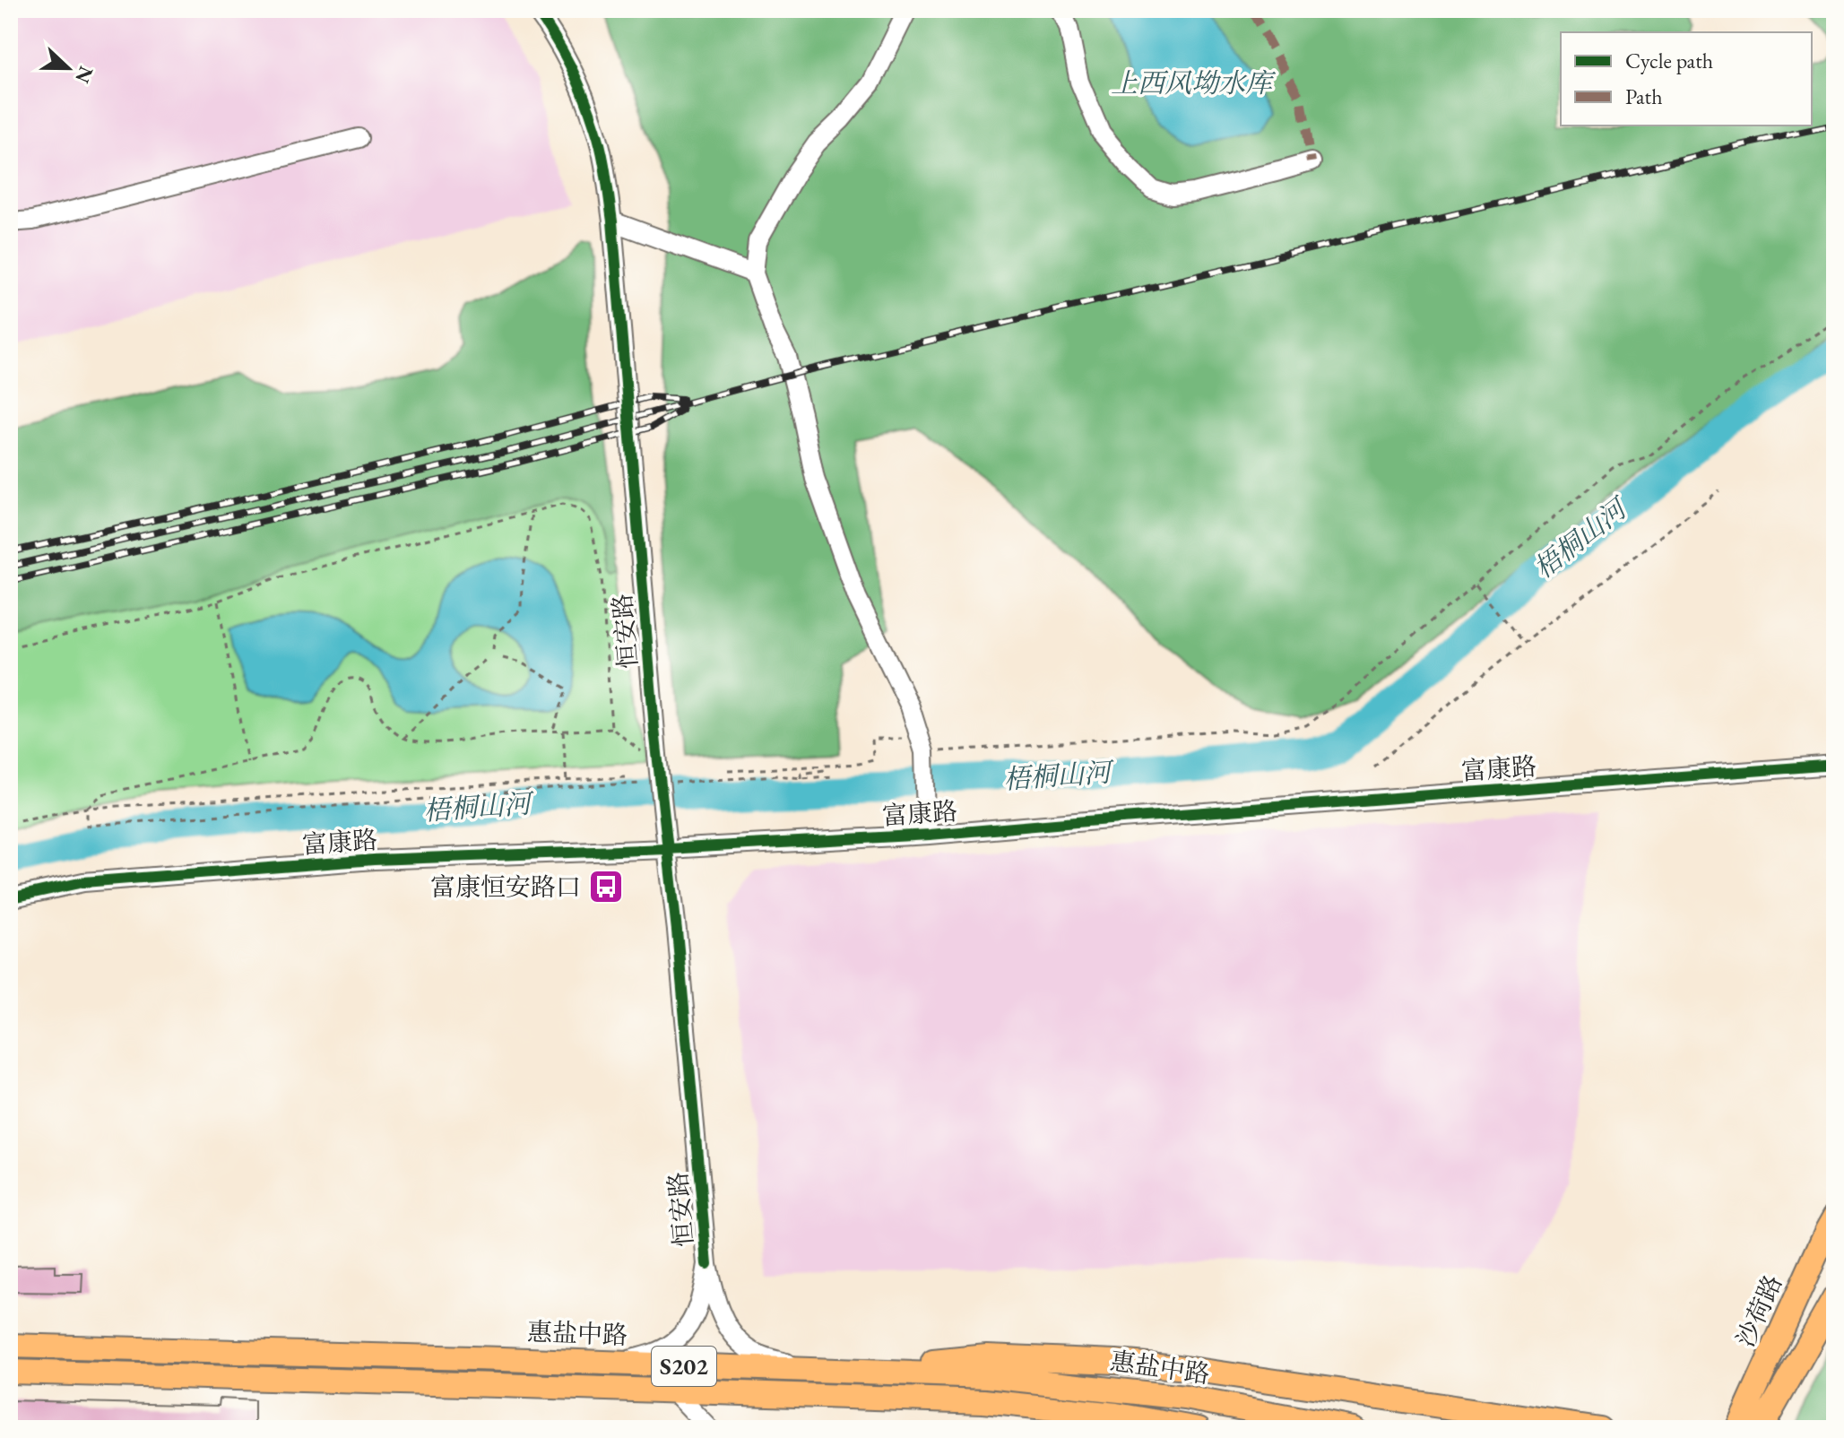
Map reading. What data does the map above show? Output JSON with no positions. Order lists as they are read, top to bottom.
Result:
{
  "streets": {
    "main road": ["沙荷路", "惠盐中路", "S202"],
    "street": ["恒安路", "富康路"]
  },
  "crossings": [
    ["恒安路", "富康路"]
  ],
  "water": ["上西风坳水库", "梧桐山河"],
  "places": {
    "bus stop": ["富康恒安路口"]
  },
  "legend": ["Cycle path", "Path"],
  "north": "right"
}
